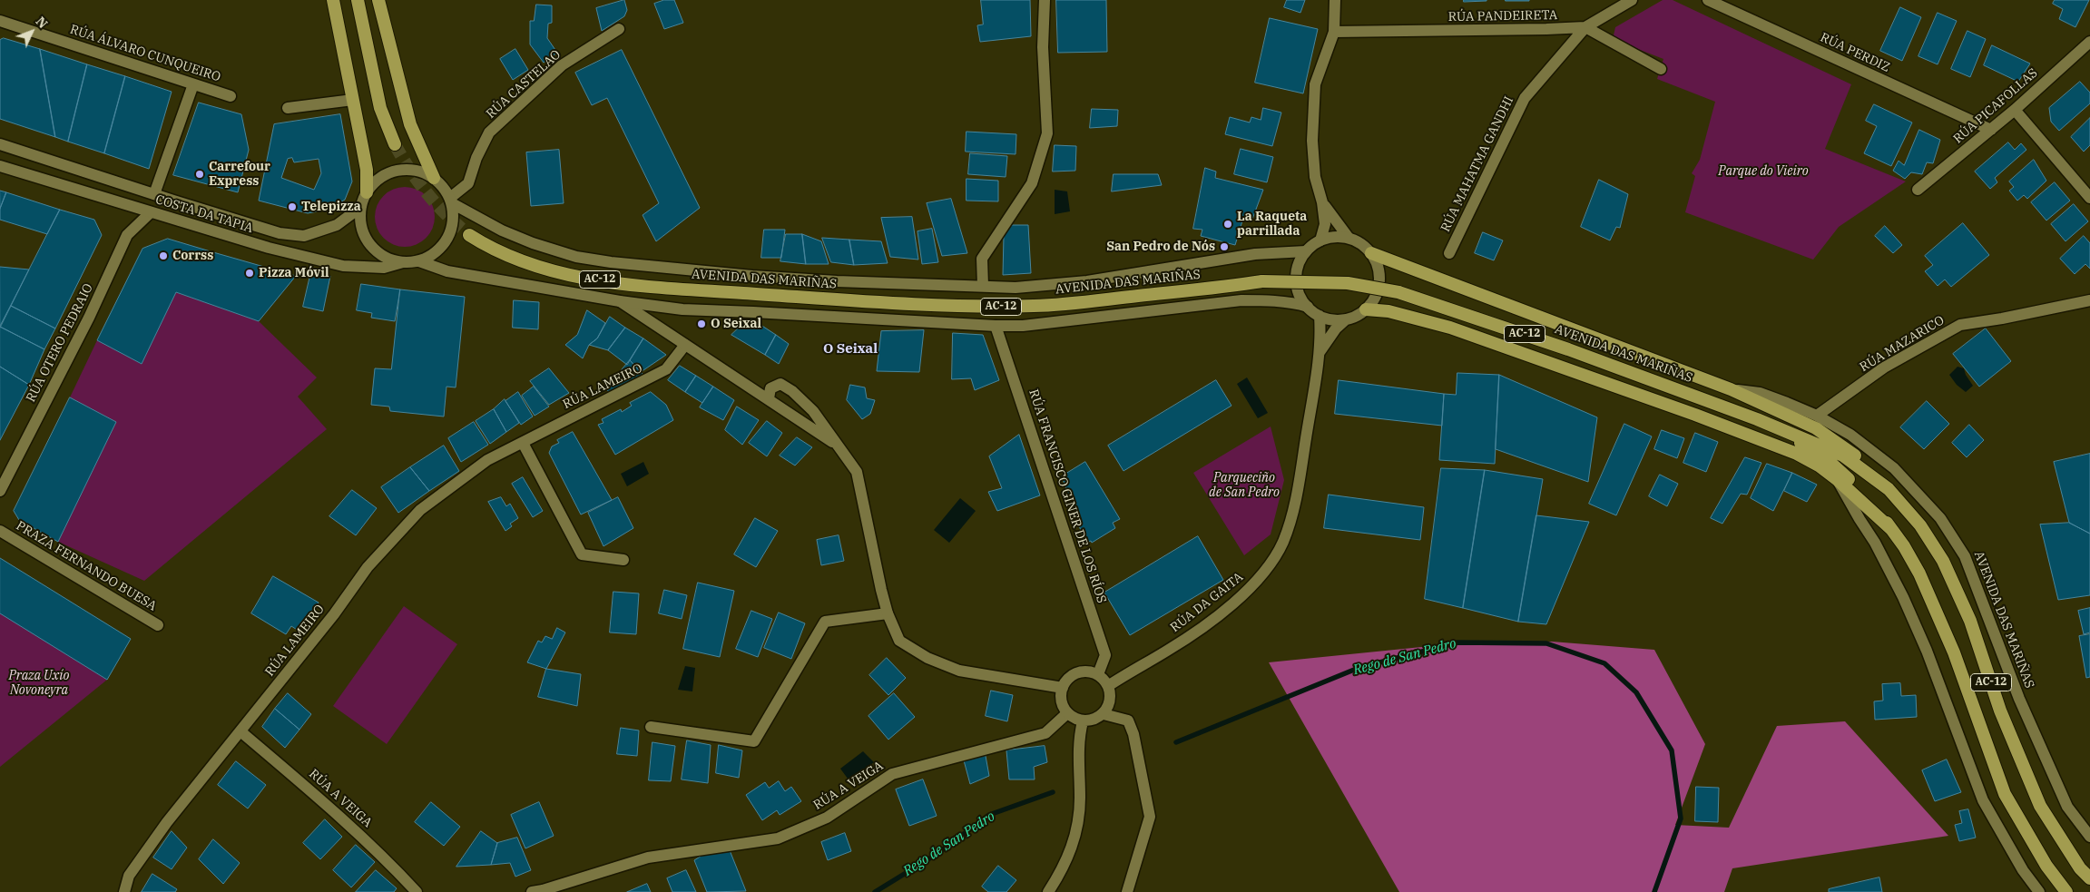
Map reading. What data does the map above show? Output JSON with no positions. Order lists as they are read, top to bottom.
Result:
{
  "streets": {
    "highway": ["AC-12", "AVENIDA DAS MARIÑAS"],
    "street": [
      "RÚA PANDEIRETA",
      "RÚA PERDIZ",
      "RÚA ÁLVARO CUNQUEIRO",
      "RÚA CASTELAO",
      "RÚA PICAFOLLAS",
      "RÚA MAHATMA GANDHI",
      "COSTA DA TAPIA",
      "RÚA OTERO PEDRAIO",
      "RÚA MAZARICO",
      "RÚA LAMEIRO",
      "RÚA FRANCISCO GINER DE LOS RÍOS",
      "PRAZA FERNANDO BUESA",
      "RÚA DA GAITA",
      "RÚA A VEIGA"
    ]
  },
  "crossings": [
    ["RÚA PANDEIRETA", "RÚA MAHATMA GANDHI"],
    ["RÚA PERDIZ", "RÚA PICAFOLLAS"],
    ["RÚA ÁLVARO CUNQUEIRO", "COSTA DA TAPIA"],
    ["RÚA CASTELAO", "COSTA DA TAPIA"],
    ["COSTA DA TAPIA", "RÚA OTERO PEDRAIO"],
    ["AVENIDA DAS MARIÑAS", "RÚA MAZARICO"],
    ["RÚA LAMEIRO", "RÚA A VEIGA"],
    ["RÚA FRANCISCO GINER DE LOS RÍOS", "RÚA DA GAITA"],
    ["RÚA FRANCISCO GINER DE LOS RÍOS", "RÚA A VEIGA"],
    ["RÚA DA GAITA", "RÚA A VEIGA"]
  ],
  "districts": ["O Seixal"],
  "water": ["Rego de San Pedro"],
  "parks": ["Parque do Vieiro", "Parqueciño de San Pedro", "Praza Uxío Novoneyra"],
  "places": [
    "Carrefour Express",
    "Telepizza",
    "La Raqueta parrillada",
    "San Pedro de Nós",
    "Corrss",
    "Pizza Móvil",
    "O Seixal"
  ],
  "north": "top right"
}
